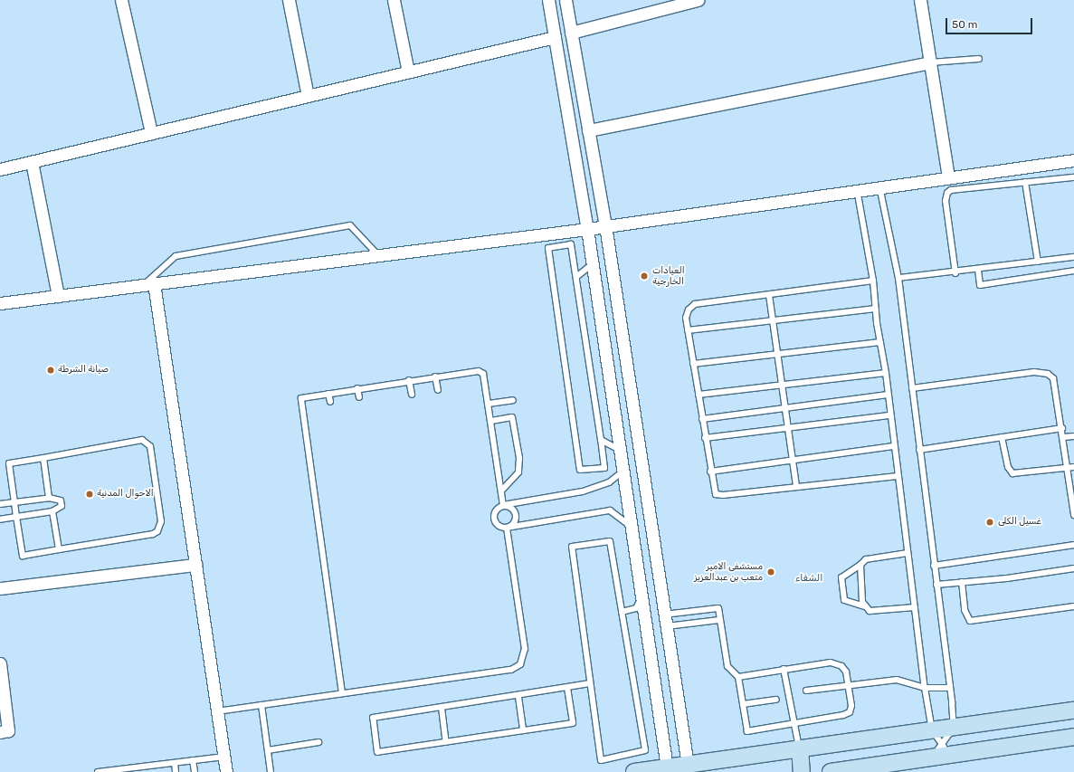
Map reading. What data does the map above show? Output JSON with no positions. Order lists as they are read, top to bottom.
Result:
{
  "districts": ["الشفاء"],
  "places": [
    "العيادات الخارجية",
    "صيانة الشرطة",
    "الاحوال المدنية",
    "غسيل الكلى",
    "مستشفى الامير متعب بن عبدالعزيز"
  ],
  "scale_bar": "50 m"
}
